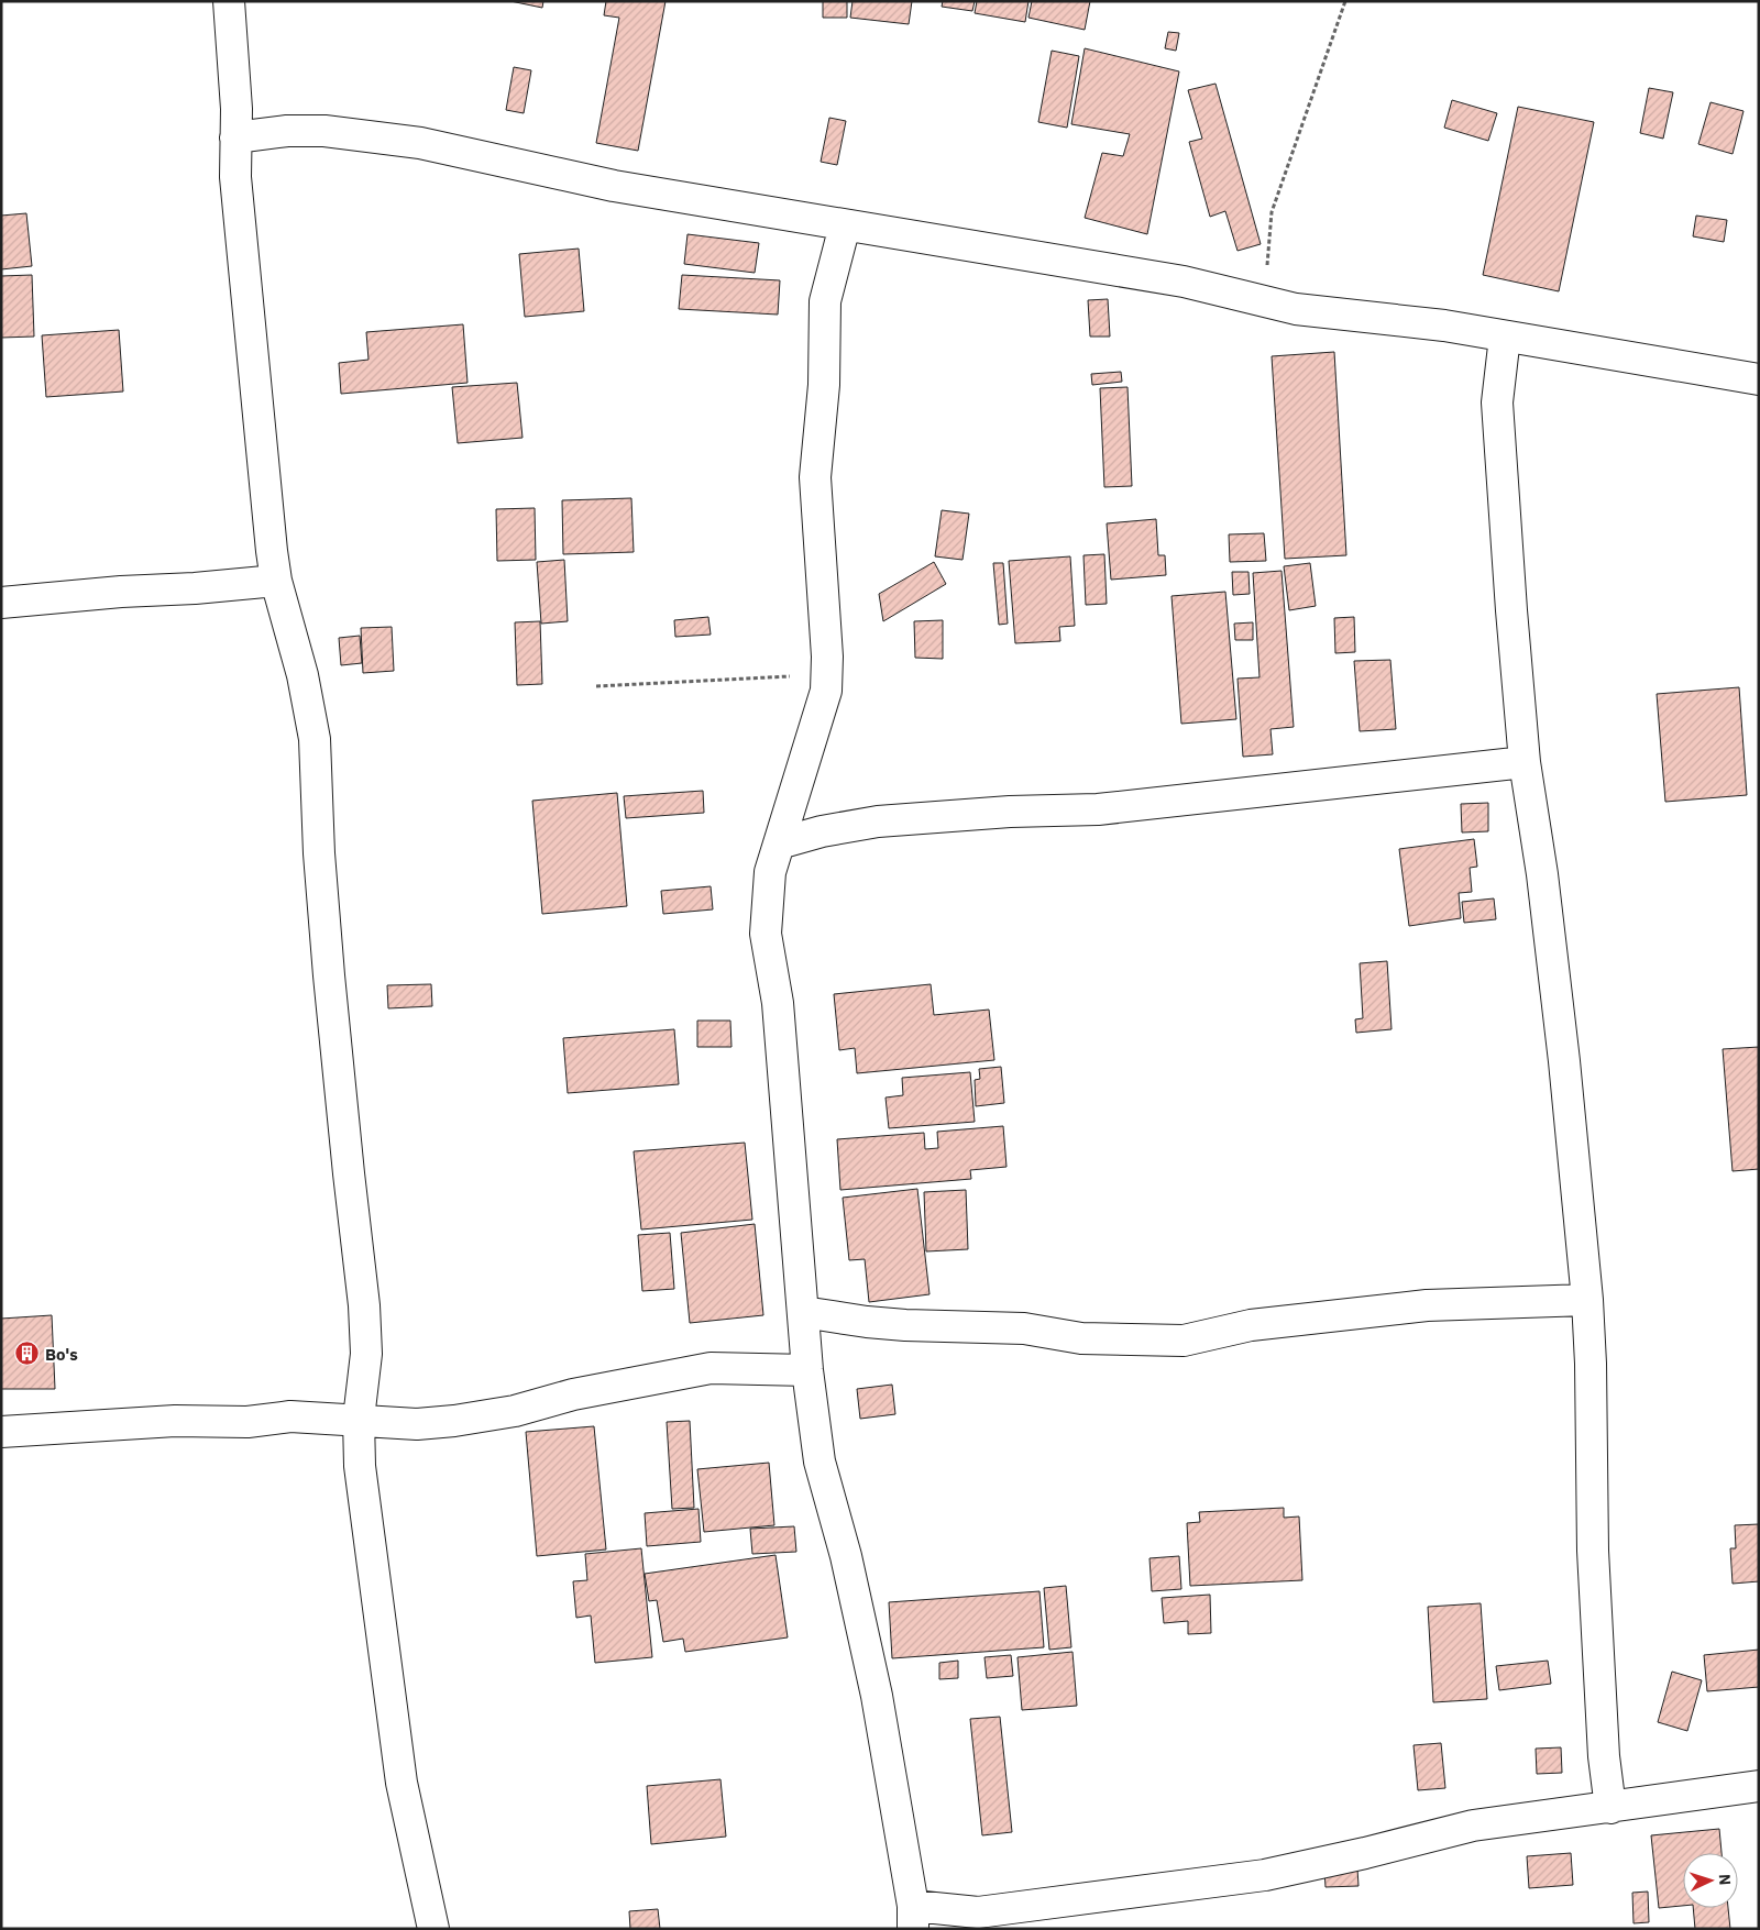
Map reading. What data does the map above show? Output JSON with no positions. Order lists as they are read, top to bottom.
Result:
{
  "places": {
    "building": ["Bo's"]
  },
  "north": "right"
}
